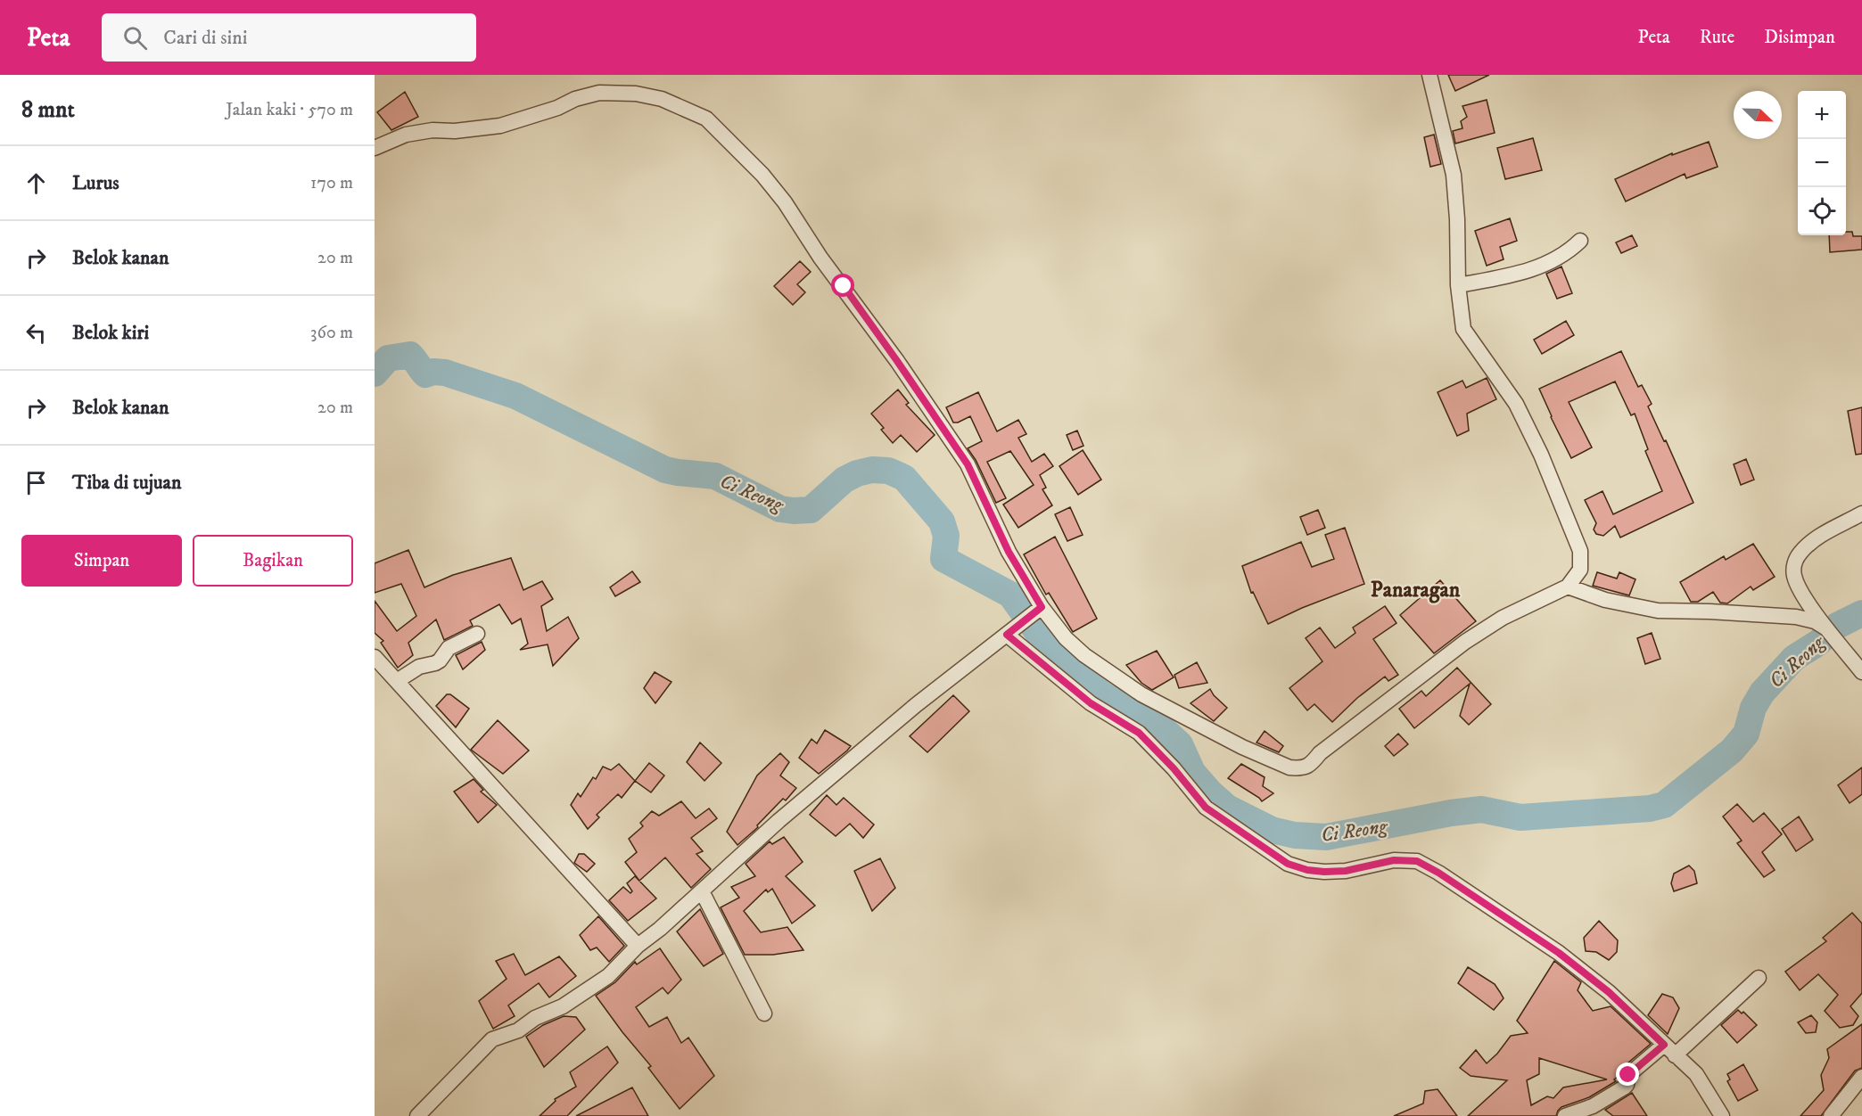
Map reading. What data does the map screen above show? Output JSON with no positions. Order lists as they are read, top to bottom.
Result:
{
  "districts": ["Panaragan"],
  "water": ["Ci Reong"],
  "north": "bottom right",
  "page": {
    "header": "Peta",
    "search": "Cari di sini",
    "nav": ["Peta", "Rute", "Disimpan"],
    "heading": ["8 mnt", "Jalan kaki · 570 m"],
    "map_buttons": ["+", "−"],
    "list": [
      ["Lurus", "170 m"],
      ["Belok kanan", "20 m"],
      ["Belok kiri", "360 m"],
      ["Belok kanan", "20 m"],
      "Tiba di tujuan"
    ],
    "buttons": ["Simpan", "Bagikan"]
  }
}
